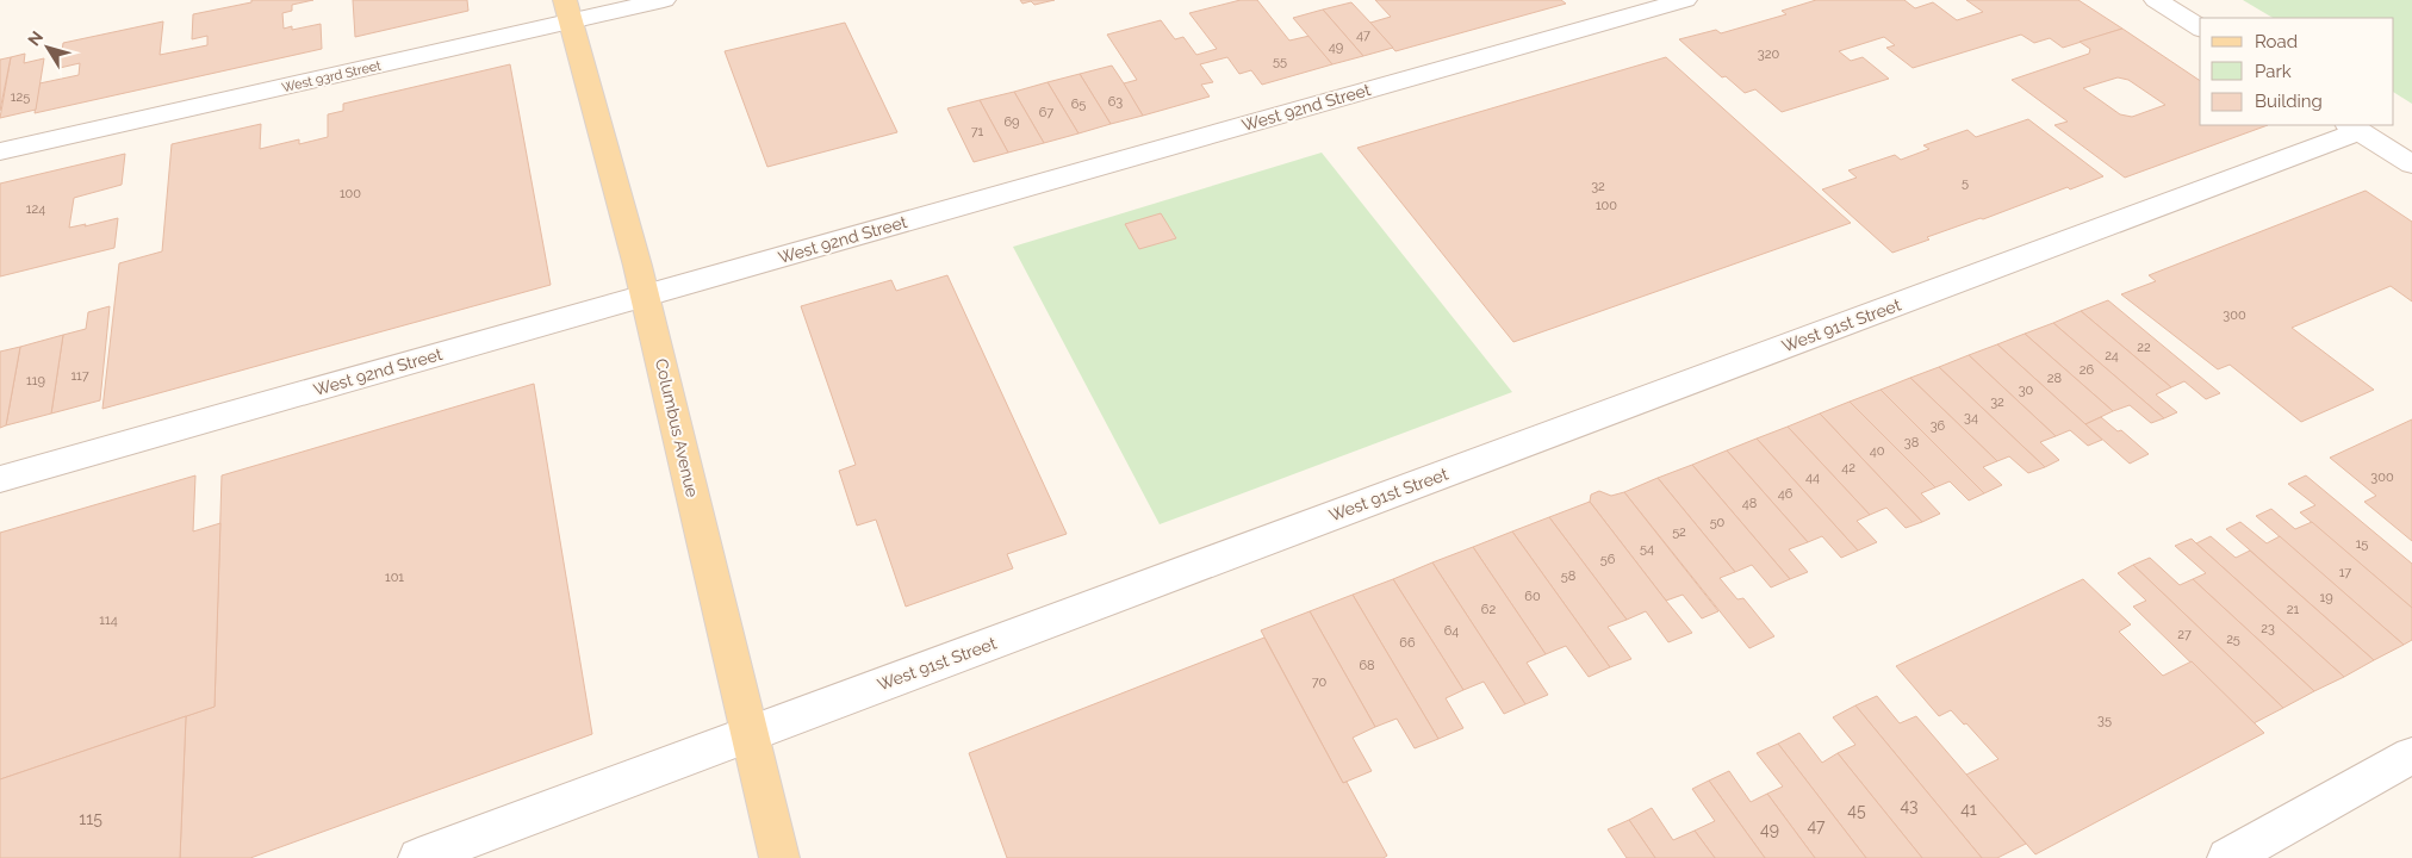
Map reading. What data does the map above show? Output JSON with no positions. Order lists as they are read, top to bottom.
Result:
{
  "streets": {
    "main road": ["Columbus Avenue"],
    "street": ["West 93rd Street", "West 92nd Street", "West 91st Street"]
  },
  "crossings": [
    ["West 93rd Street", "Columbus Avenue"],
    ["West 92nd Street", "Columbus Avenue"],
    ["West 91st Street", "Columbus Avenue"]
  ],
  "house_numbers": [
    "47",
    "49",
    "320",
    "55",
    "125",
    "63",
    "65",
    "67",
    "69",
    "71",
    "5",
    "32",
    "100",
    "100",
    "124",
    "300",
    "22",
    "24",
    "26",
    "117",
    "28",
    "119",
    "30",
    "32",
    "34",
    "36",
    "38",
    "40",
    "42",
    "44",
    "300",
    "46",
    "48",
    "50",
    "52",
    "15",
    "54",
    "56",
    "17",
    "58",
    "101",
    "60",
    "19",
    "62",
    "21",
    "114",
    "23",
    "64",
    "27",
    "25",
    "66",
    "68",
    "70",
    "35",
    "43",
    "41",
    "45",
    "115",
    "47",
    "49"
  ],
  "legend": ["Road", "Park", "Building"],
  "north": "top left"
}
